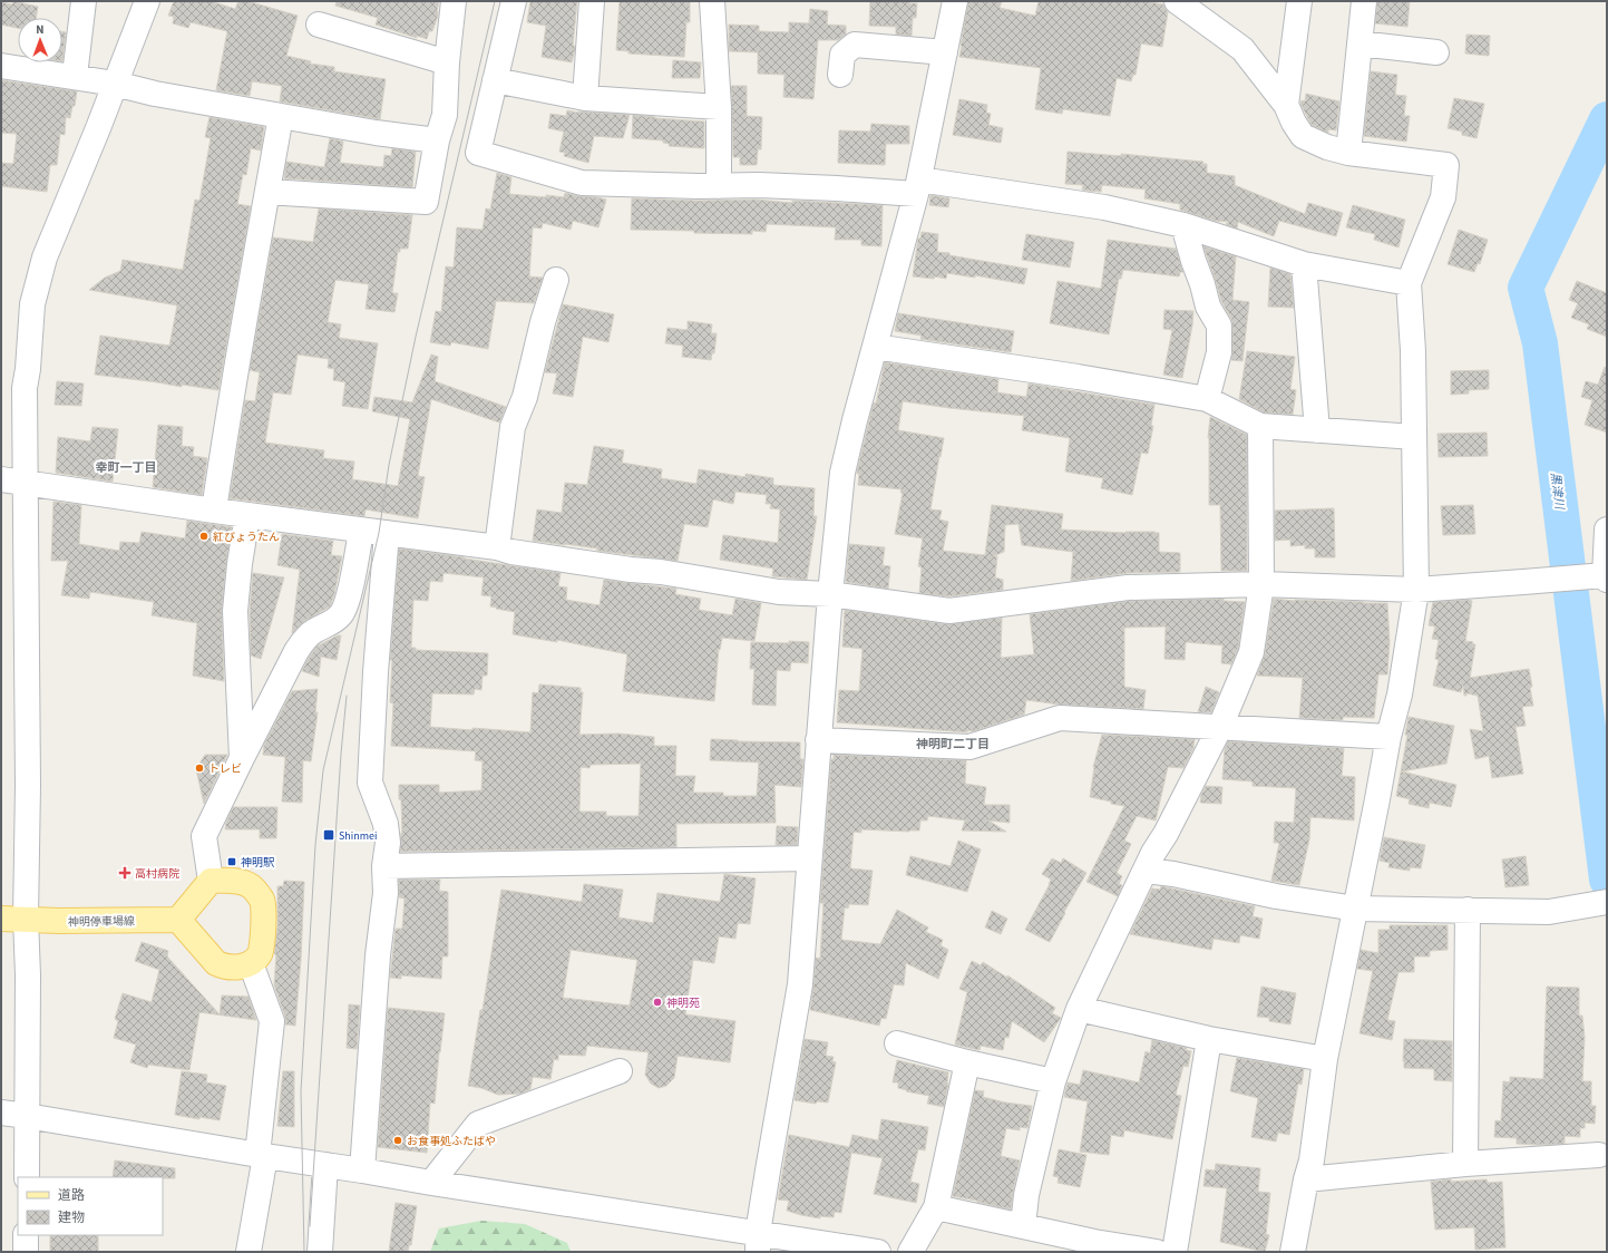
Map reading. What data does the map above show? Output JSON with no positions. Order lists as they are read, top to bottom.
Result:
{
  "streets": {
    "main road": ["神明停車場線"]
  },
  "districts": ["幸町一丁目", "神明町二丁目"],
  "water": ["黒津川"],
  "places": {
    "other": [
      "紅びょうたん",
      "トレビ",
      "神明苑",
      "お食事処ふたばや"
    ],
    "transit": ["Shinmei", "神明駅"],
    "health": ["高村病院"]
  },
  "legend": ["道路", "建物"],
  "north": "top"
}
